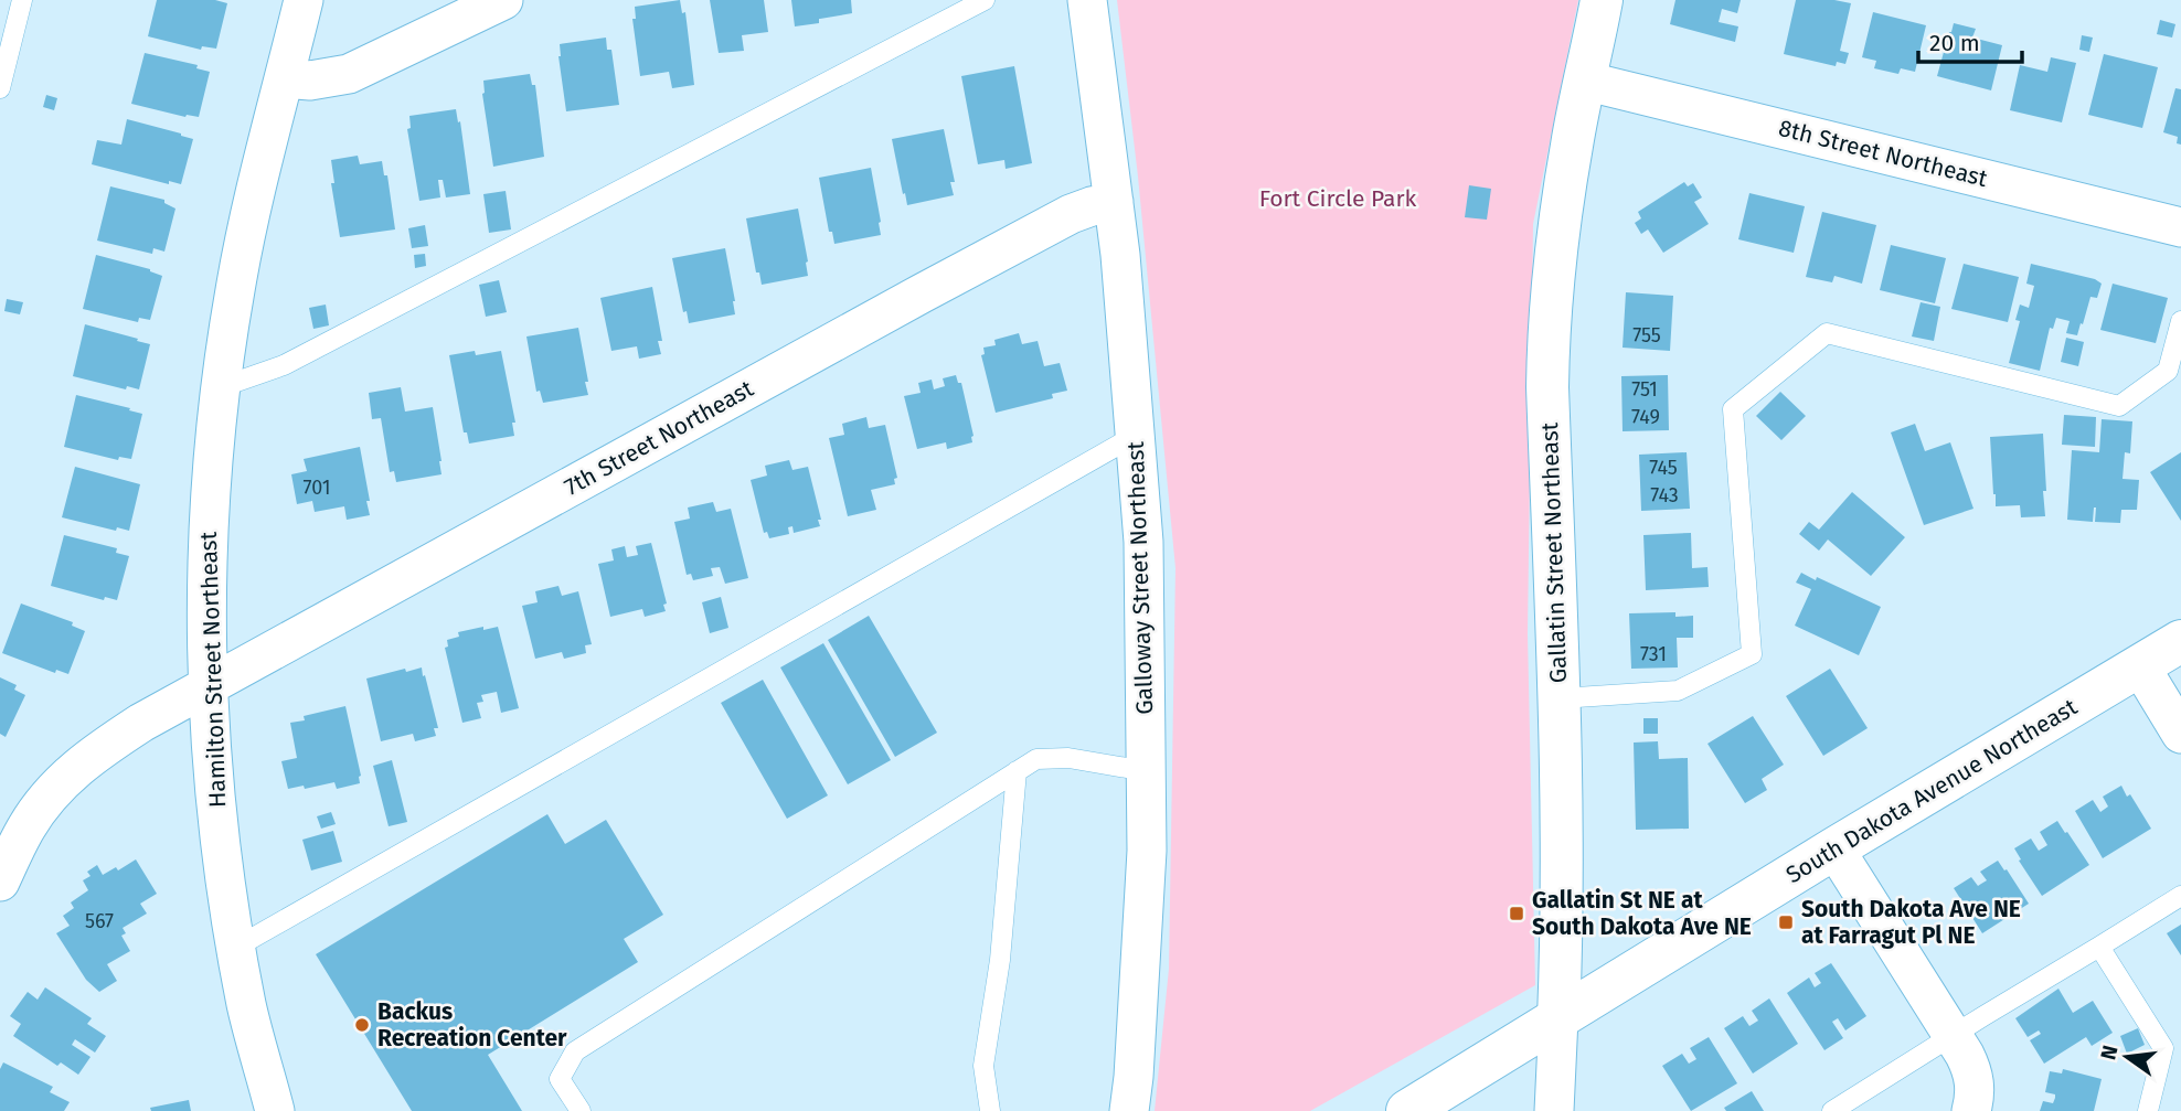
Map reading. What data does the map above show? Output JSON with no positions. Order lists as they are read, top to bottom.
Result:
{
  "streets": {
    "street": [
      "8th Street Northeast",
      "7th Street Northeast",
      "Gallatin Street Northeast",
      "Galloway Street Northeast",
      "Hamilton Street Northeast",
      "South Dakota Avenue Northeast"
    ]
  },
  "crossings": [
    ["8th Street Northeast", "Gallatin Street Northeast"],
    ["7th Street Northeast", "Galloway Street Northeast"],
    ["7th Street Northeast", "Hamilton Street Northeast"],
    ["Gallatin Street Northeast", "South Dakota Avenue Northeast"]
  ],
  "parks": ["Fort Circle Park"],
  "places": {
    "transit": ["Gallatin St NE at South Dakota Ave NE", "South Dakota Ave NE at Farragut Pl NE"],
    "other": ["Backus Recreation Center"]
  },
  "house_numbers": [
    "755",
    "751",
    "749",
    "745",
    "701",
    "743",
    "731",
    "567"
  ],
  "scale_bar": "20 m",
  "north": "left"
}
